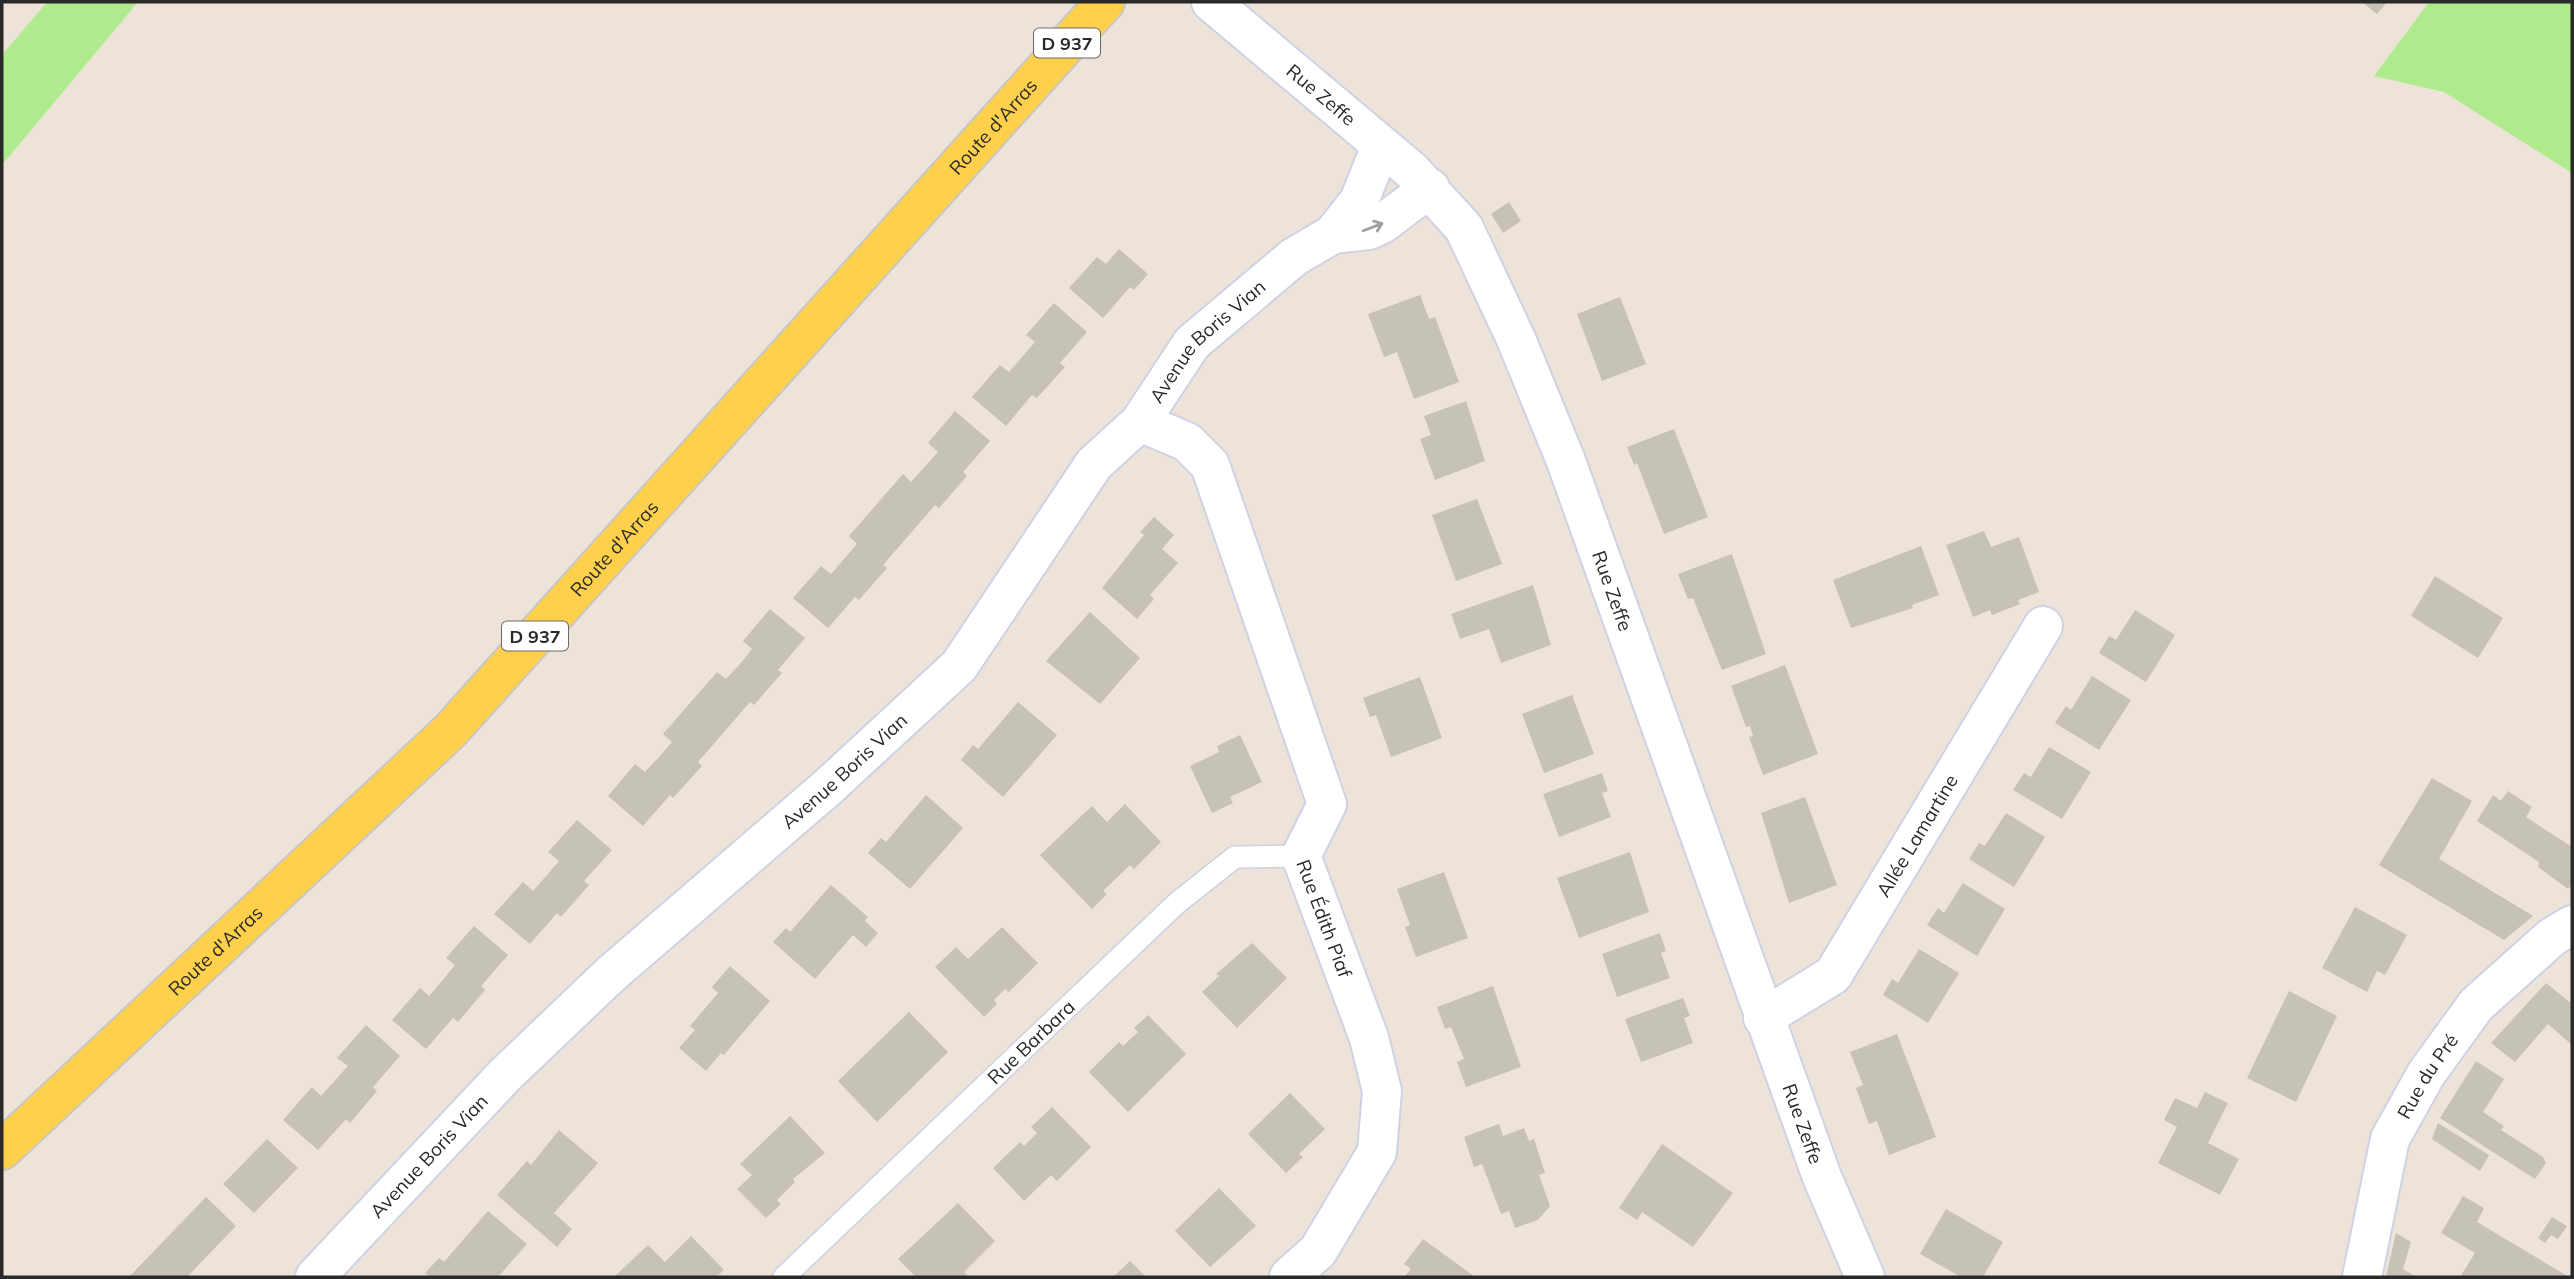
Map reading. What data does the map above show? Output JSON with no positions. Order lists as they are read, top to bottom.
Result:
{
  "streets": {
    "main road": ["D 937", "Route d'Arras"],
    "street": [
      "Rue Zeffe",
      "Avenue Boris Vian",
      "Allée Lamartine",
      "Rue Édith Piaf",
      "Rue du Pré"
    ],
    "lane": ["Rue Barbara"]
  },
  "crossings": [
    ["Rue Zeffe", "Avenue Boris Vian"],
    ["Rue Zeffe", "Allée Lamartine"],
    ["Avenue Boris Vian", "Rue Édith Piaf"],
    ["Rue Édith Piaf", "Rue Barbara"]
  ]
}
